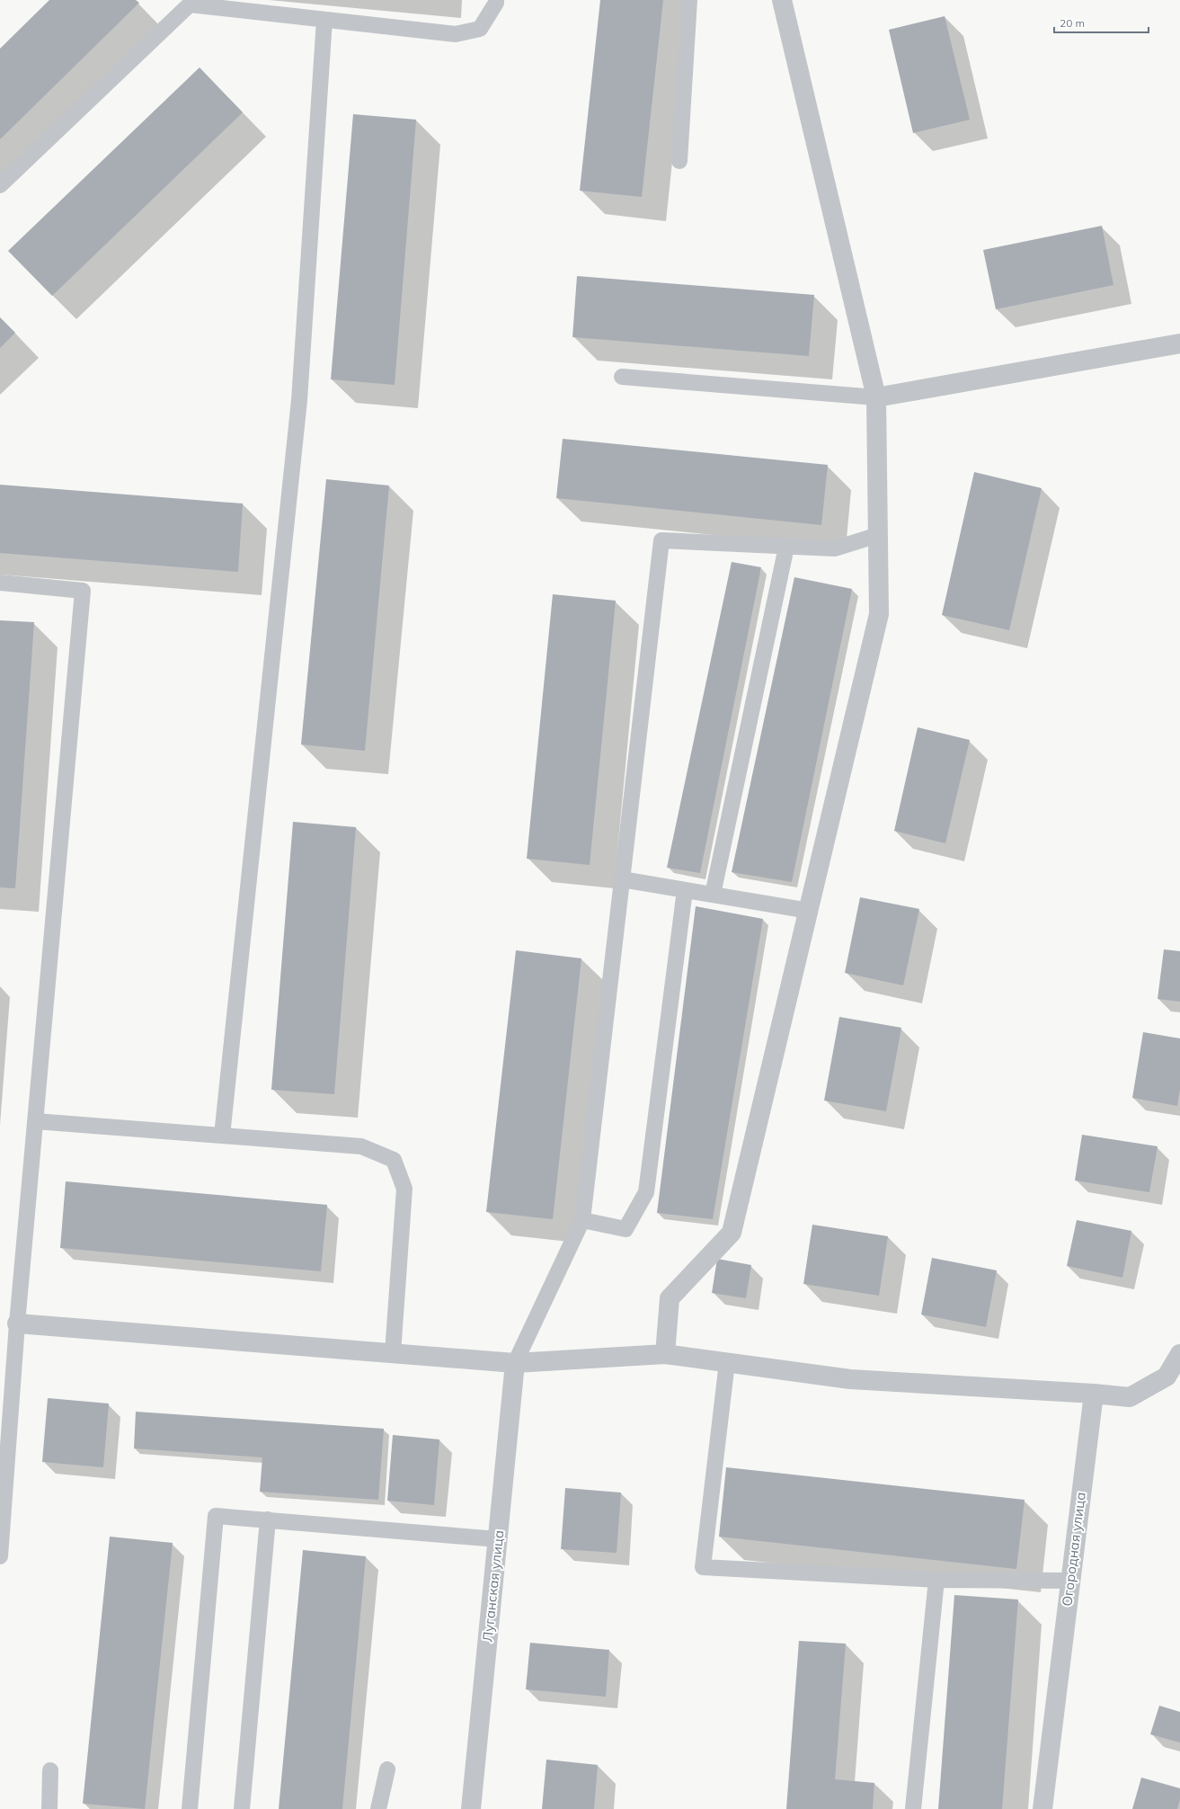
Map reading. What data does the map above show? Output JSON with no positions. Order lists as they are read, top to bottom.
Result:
{
  "streets": {
    "street": ["Огородная улица", "Луганская улица"]
  },
  "scale_bar": "20 m"
}
